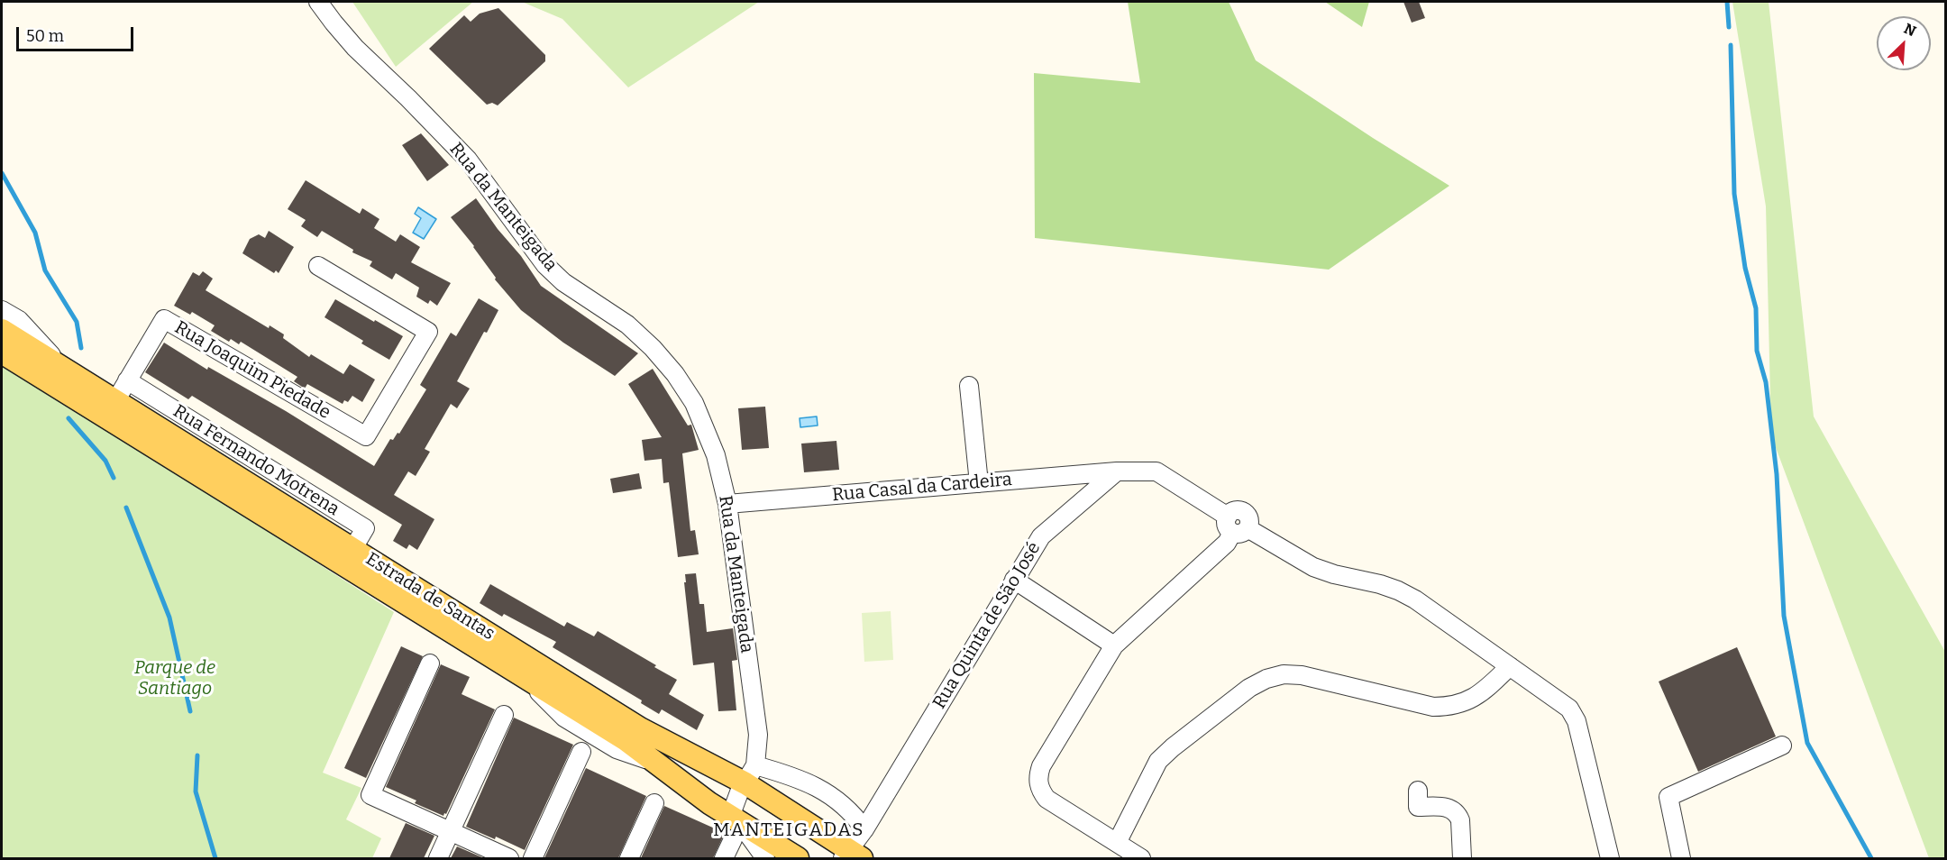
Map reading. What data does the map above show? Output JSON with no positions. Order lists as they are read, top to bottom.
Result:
{
  "streets": {
    "main road": ["Estrada de Santas"],
    "street": [
      "Rua da Manteigada",
      "Rua Joaquim Piedade",
      "Rua Fernando Motrena",
      "Rua Casal da Cardeira",
      "Rua Quinta de São José"
    ]
  },
  "crossings": [
    ["Rua da Manteigada", "Rua Casal da Cardeira"],
    ["Rua da Manteigada", "Estrada de Santas"],
    ["Rua Joaquim Piedade", "Rua Fernando Motrena"],
    ["Rua Joaquim Piedade", "Estrada de Santas"],
    ["Rua Fernando Motrena", "Estrada de Santas"],
    ["Rua Casal da Cardeira", "Rua Quinta de São José"],
    ["Estrada de Santas", "Rua Quinta de São José"]
  ],
  "districts": ["MANTEIGADAS"],
  "parks": ["Parque de Santiago"],
  "scale_bar": "50 m",
  "north": "top right"
}
